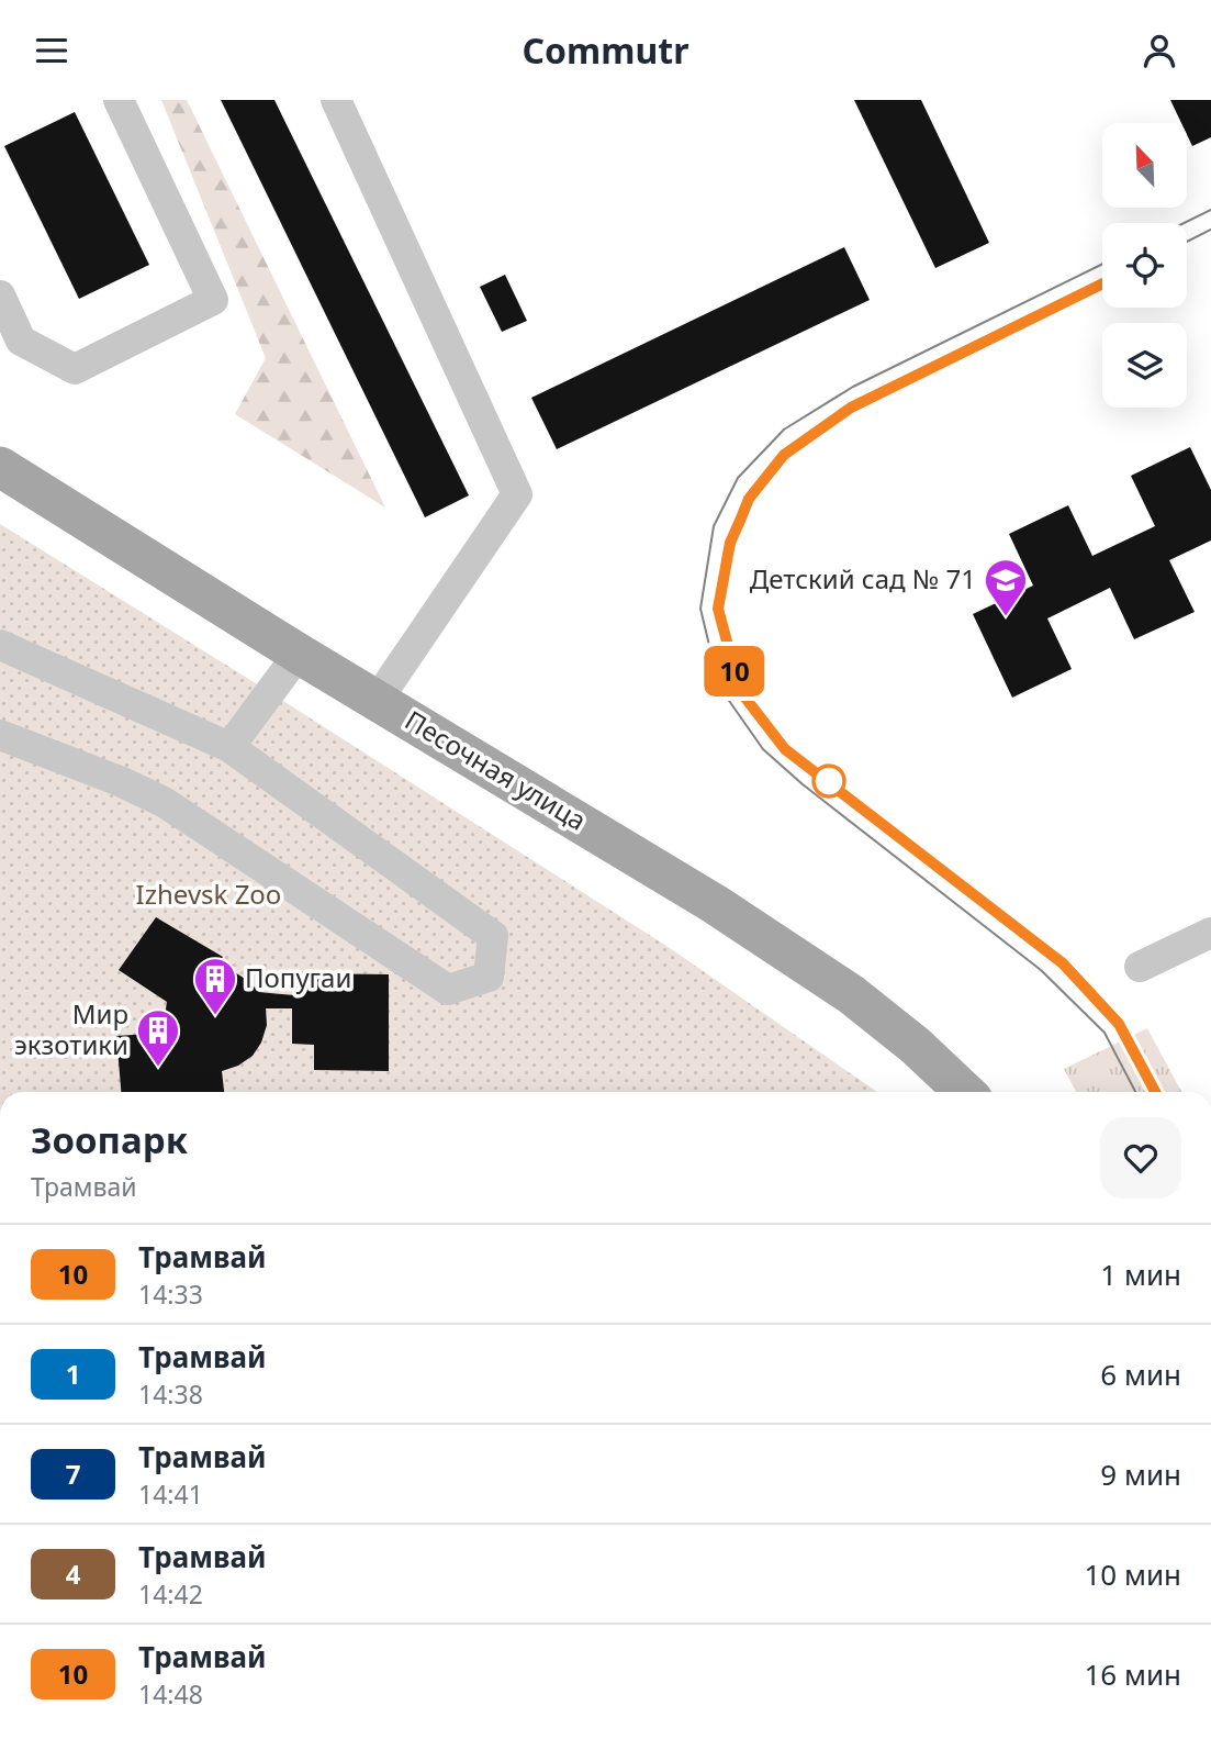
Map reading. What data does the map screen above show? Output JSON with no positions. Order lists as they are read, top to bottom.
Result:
{
  "streets": {
    "main road": ["Песочная улица"]
  },
  "parks": ["Izhevsk Zoo"],
  "places": {
    "school or university": ["Детский сад № 71"],
    "building": ["Попугаи", "Мир экзотики"]
  },
  "lines": ["tram line 10"],
  "north": "top left",
  "page": {
    "header": "Commutr",
    "on_map": "10",
    "heading": ["Зоопарк", "Трамвай"],
    "list": [
      {
        "mark": "10",
        "name": "Трамвай",
        "note": "14:33",
        "value": "1 мин"
      },
      {
        "mark": "1",
        "name": "Трамвай",
        "note": "14:38",
        "value": "6 мин"
      },
      {
        "mark": "7",
        "name": "Трамвай",
        "note": "14:41",
        "value": "9 мин"
      },
      {
        "mark": "4",
        "name": "Трамвай",
        "note": "14:42",
        "value": "10 мин"
      },
      {
        "mark": "10",
        "name": "Трамвай",
        "note": "14:48",
        "value": "16 мин"
      }
    ]
  }
}
